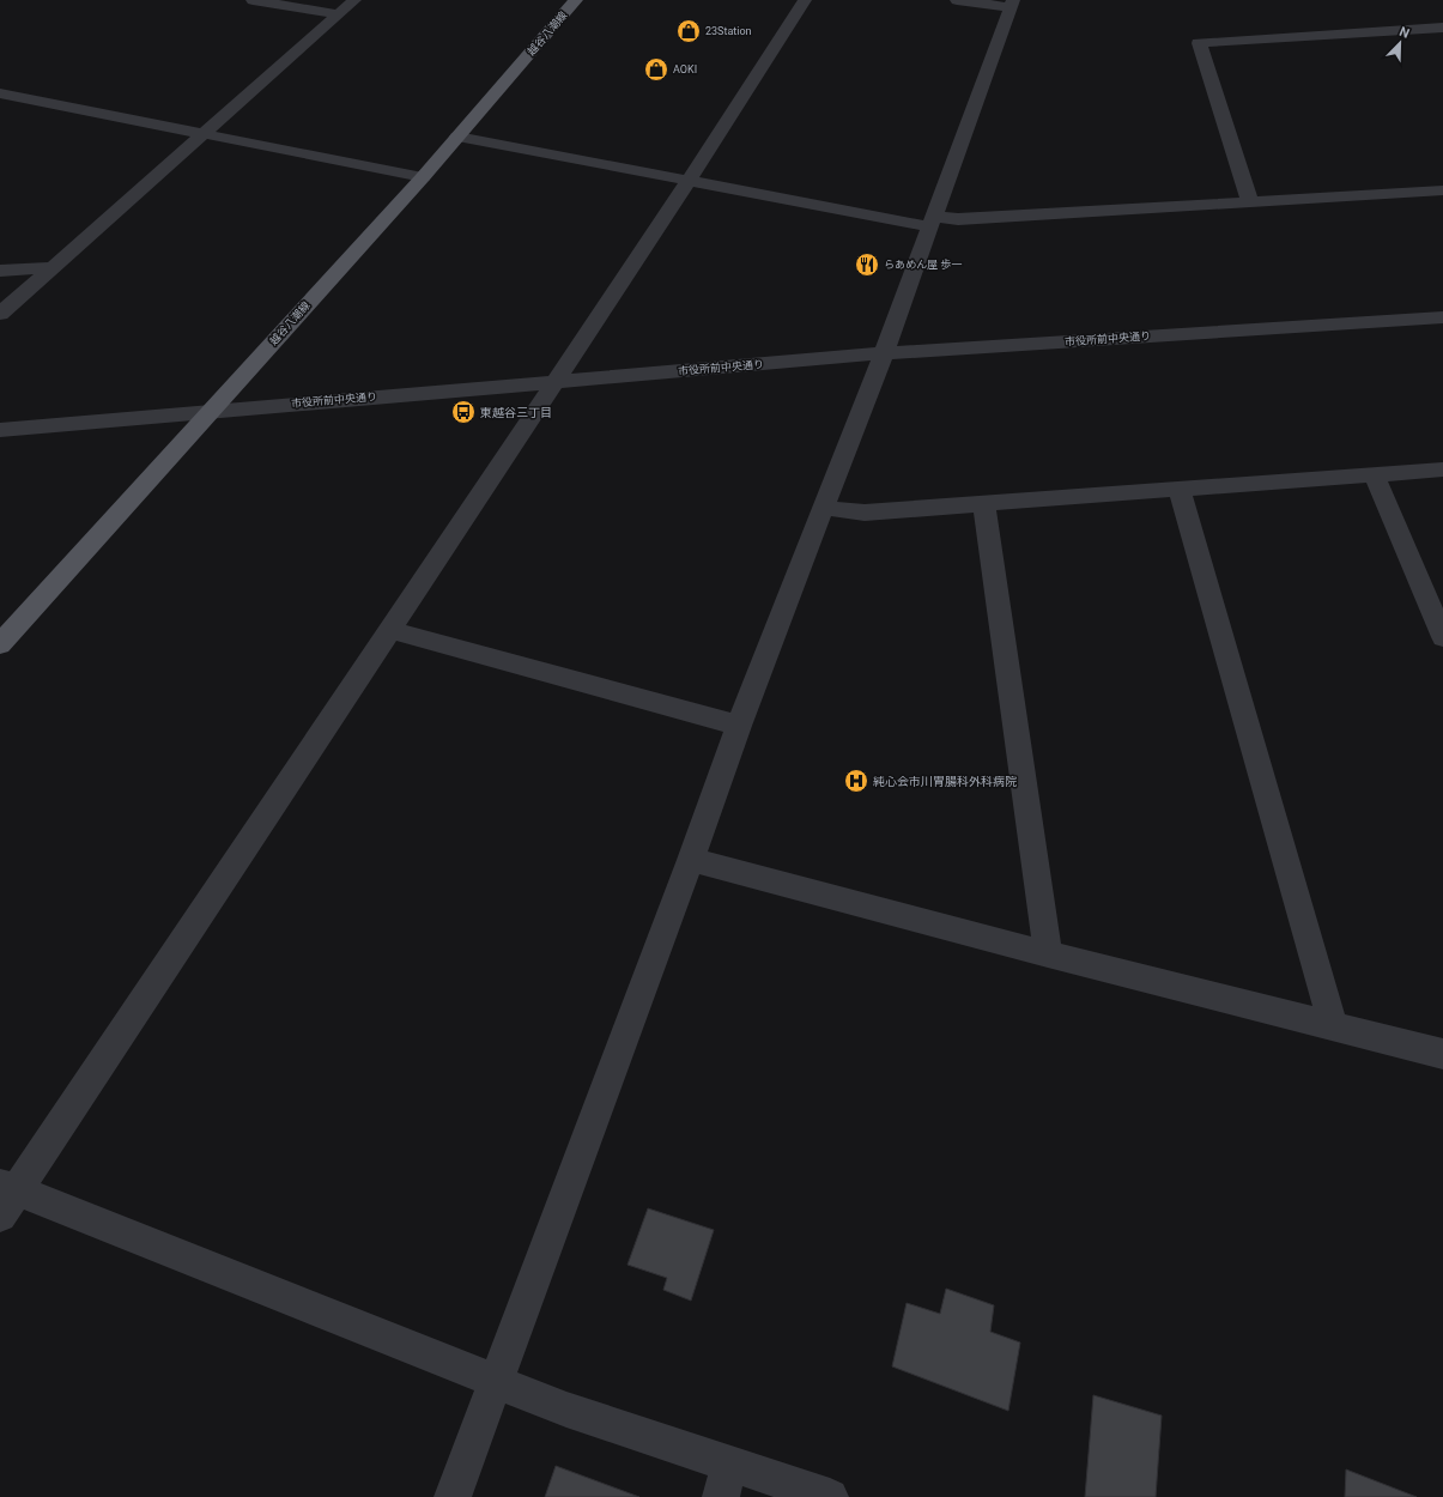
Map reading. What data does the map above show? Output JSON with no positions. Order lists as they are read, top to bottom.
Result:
{
  "streets": {
    "main road": ["越谷八潮線"],
    "street": ["市役所前中央通り"]
  },
  "crossings": [
    ["越谷八潮線", "市役所前中央通り"]
  ],
  "places": {
    "shop": ["23Station", "AOKI"],
    "restaurant": ["らあめん屋 歩一"],
    "bus stop": ["東越谷三丁目"],
    "hospital": ["純心会市川胃腸科外科病院"]
  },
  "north": "top right"
}
